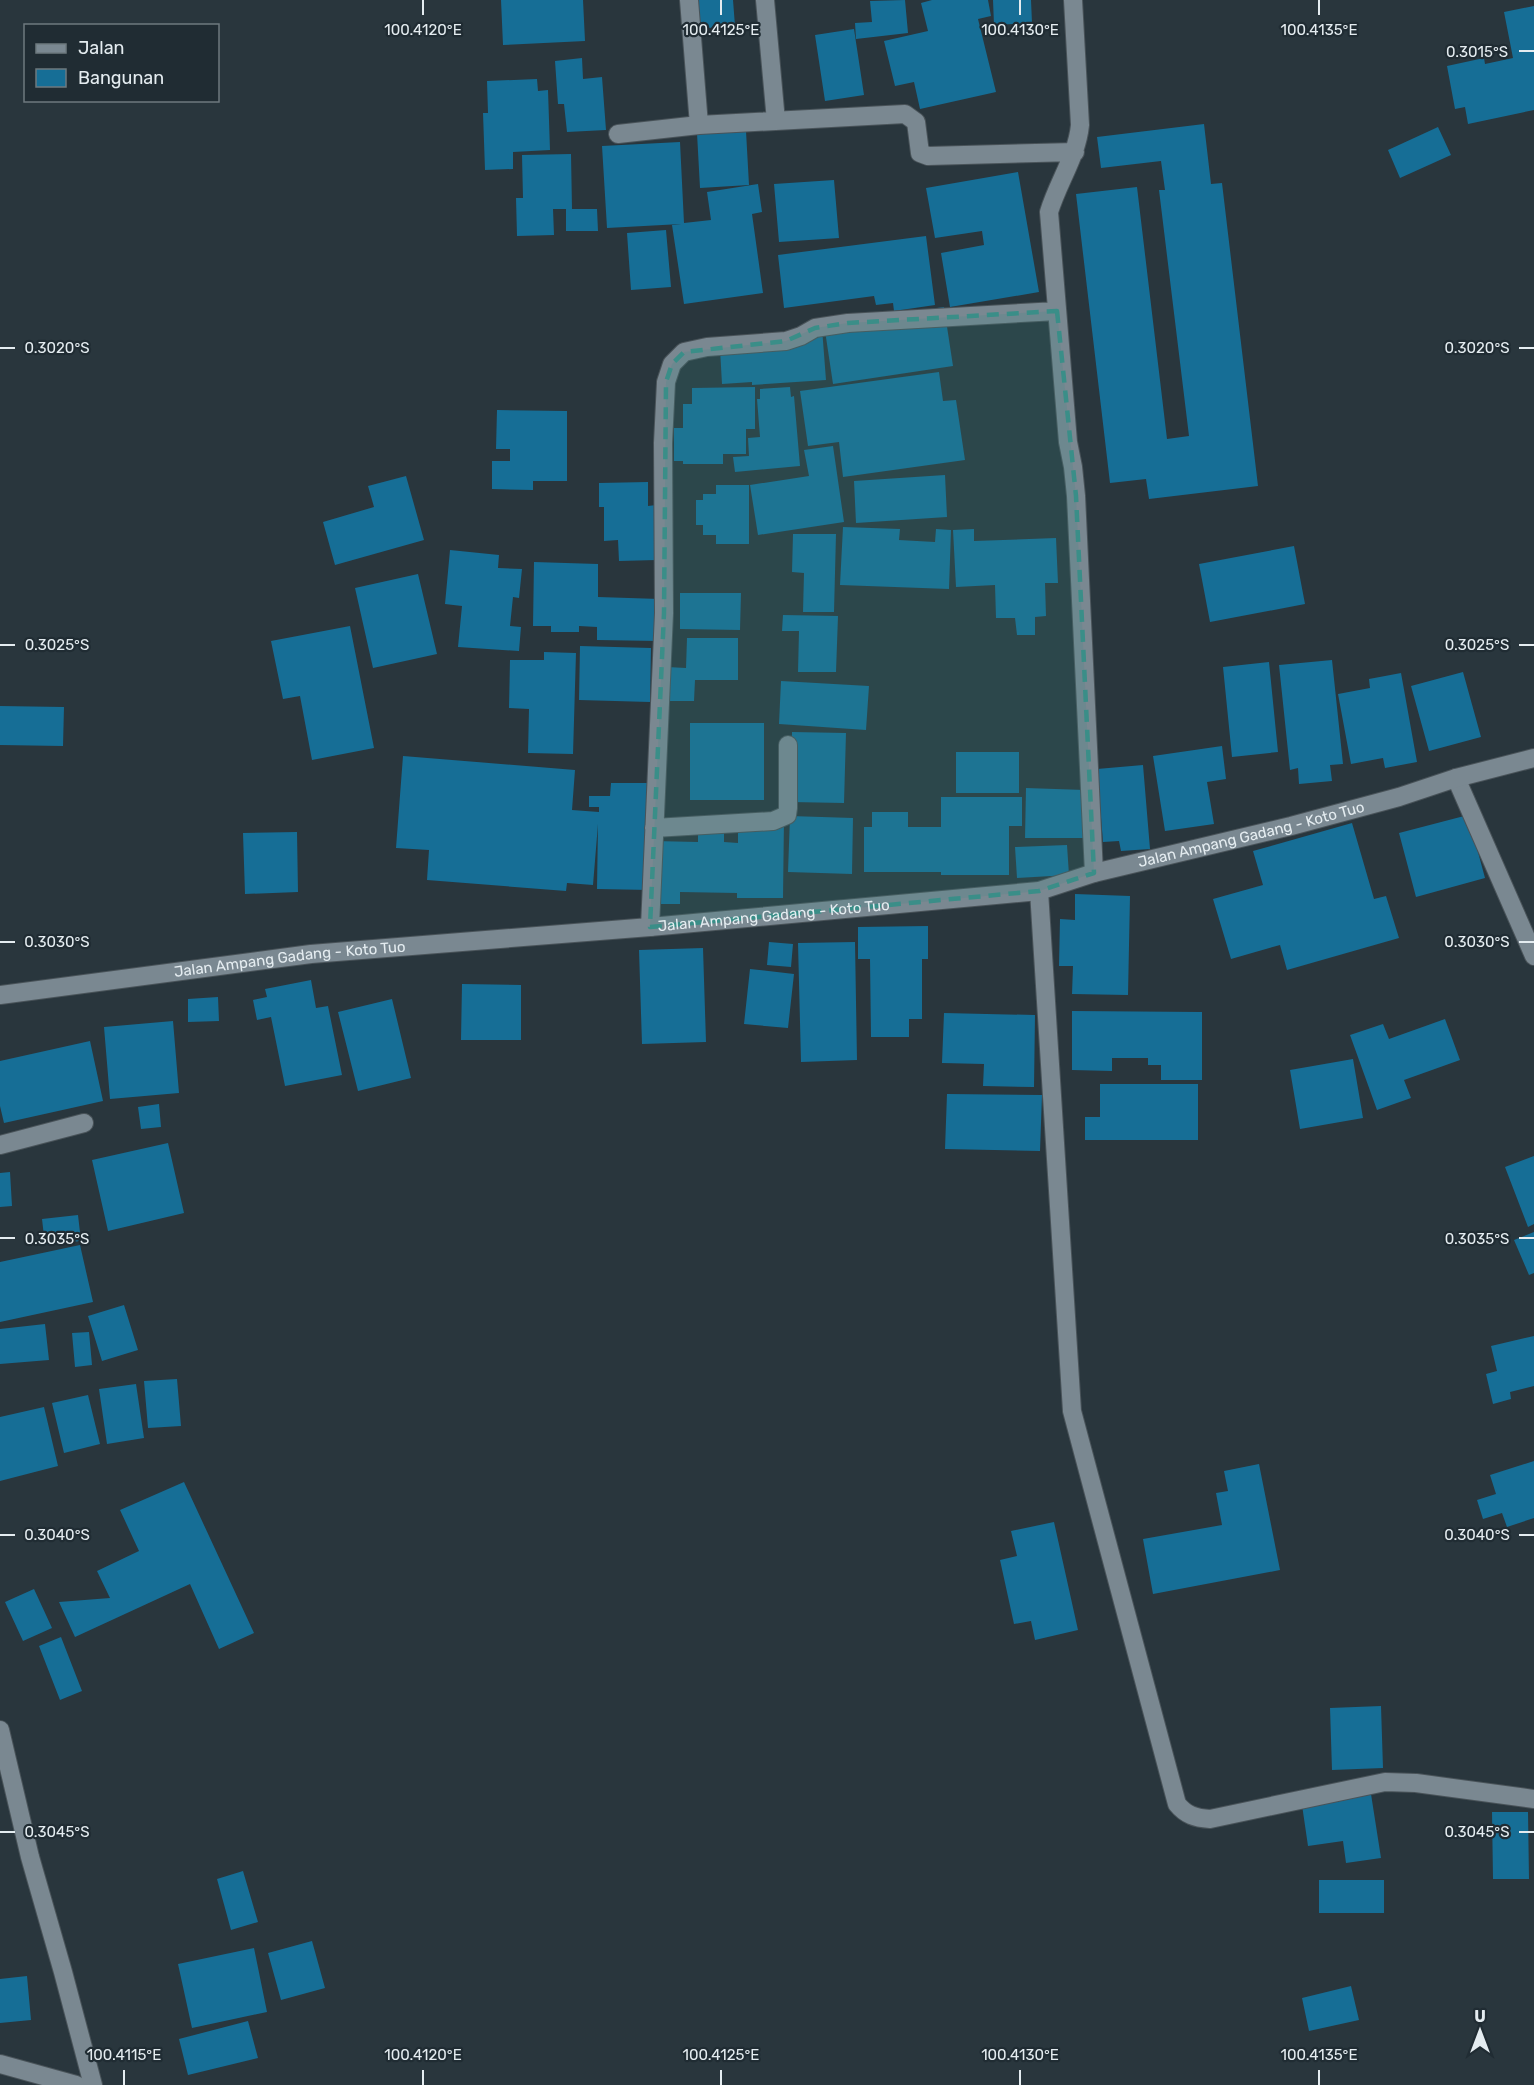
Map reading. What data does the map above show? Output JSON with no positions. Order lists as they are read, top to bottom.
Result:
{
  "streets": {
    "street": ["Jalan Ampang Gadang - Koto Tuo"]
  },
  "legend": ["Jalan", "Bangunan"],
  "north": "top",
  "coordinates": [
    "100.4120°E",
    "100.4125°E",
    "100.4130°E",
    "100.4135°E",
    "0.3015°S",
    "0.3020°S",
    "0.3025°S",
    "0.3030°S",
    "0.3035°S",
    "0.3040°S",
    "0.3045°S",
    "100.4115°E"
  ]
}
